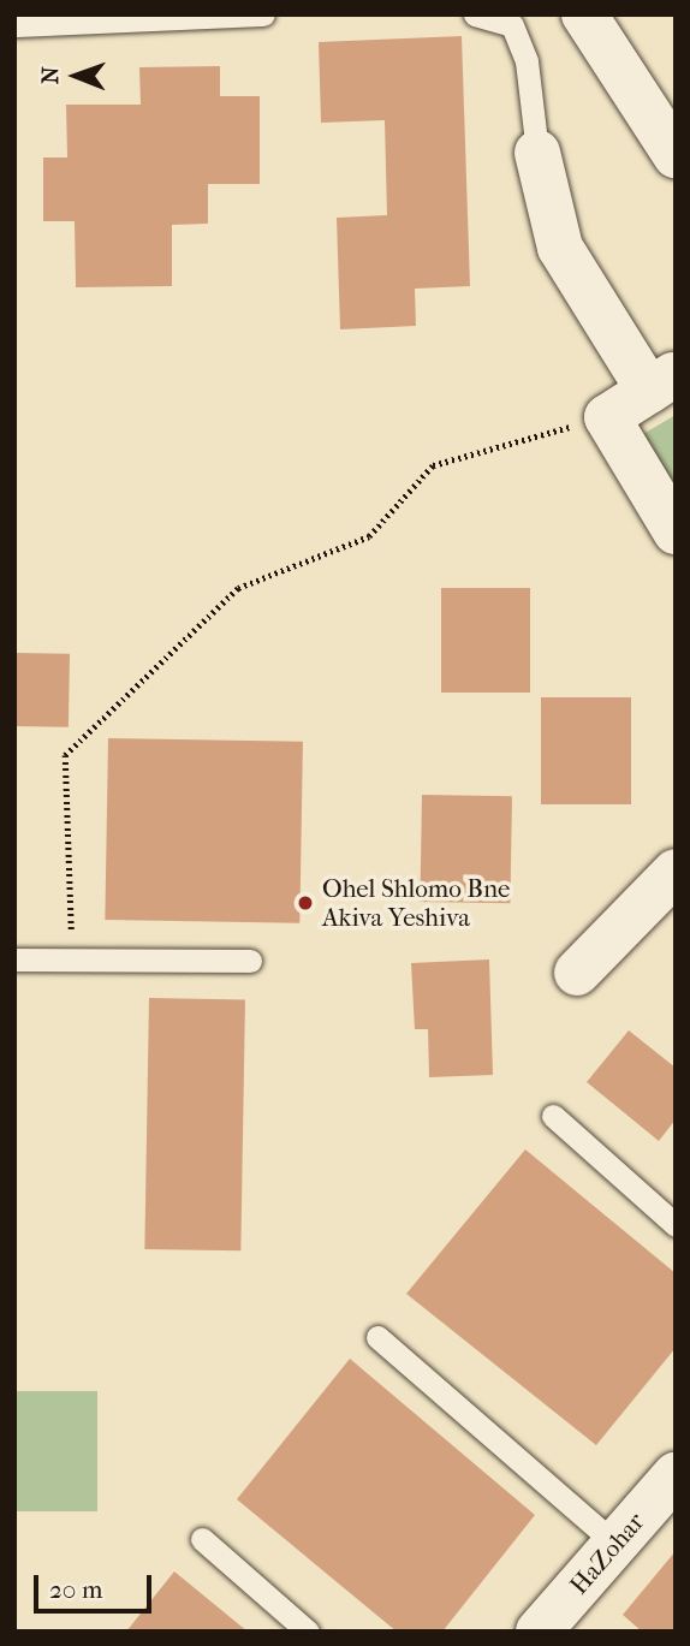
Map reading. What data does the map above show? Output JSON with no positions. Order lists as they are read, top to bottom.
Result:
{
  "streets": {
    "street": ["HaZohar"]
  },
  "places": ["Ohel Shlomo Bne Akiva Yeshiva"],
  "scale_bar": "20 m",
  "north": "left"
}
